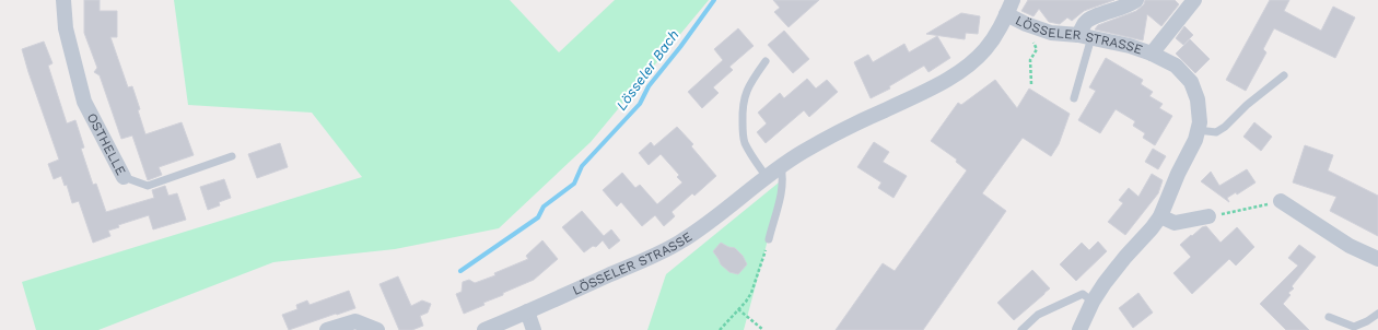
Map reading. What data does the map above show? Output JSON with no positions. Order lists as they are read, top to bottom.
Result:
{
  "streets": {
    "street": ["LÖSSELER STRASSE", "OSTHELLE"]
  },
  "water": ["Lösseler Bach"]
}
